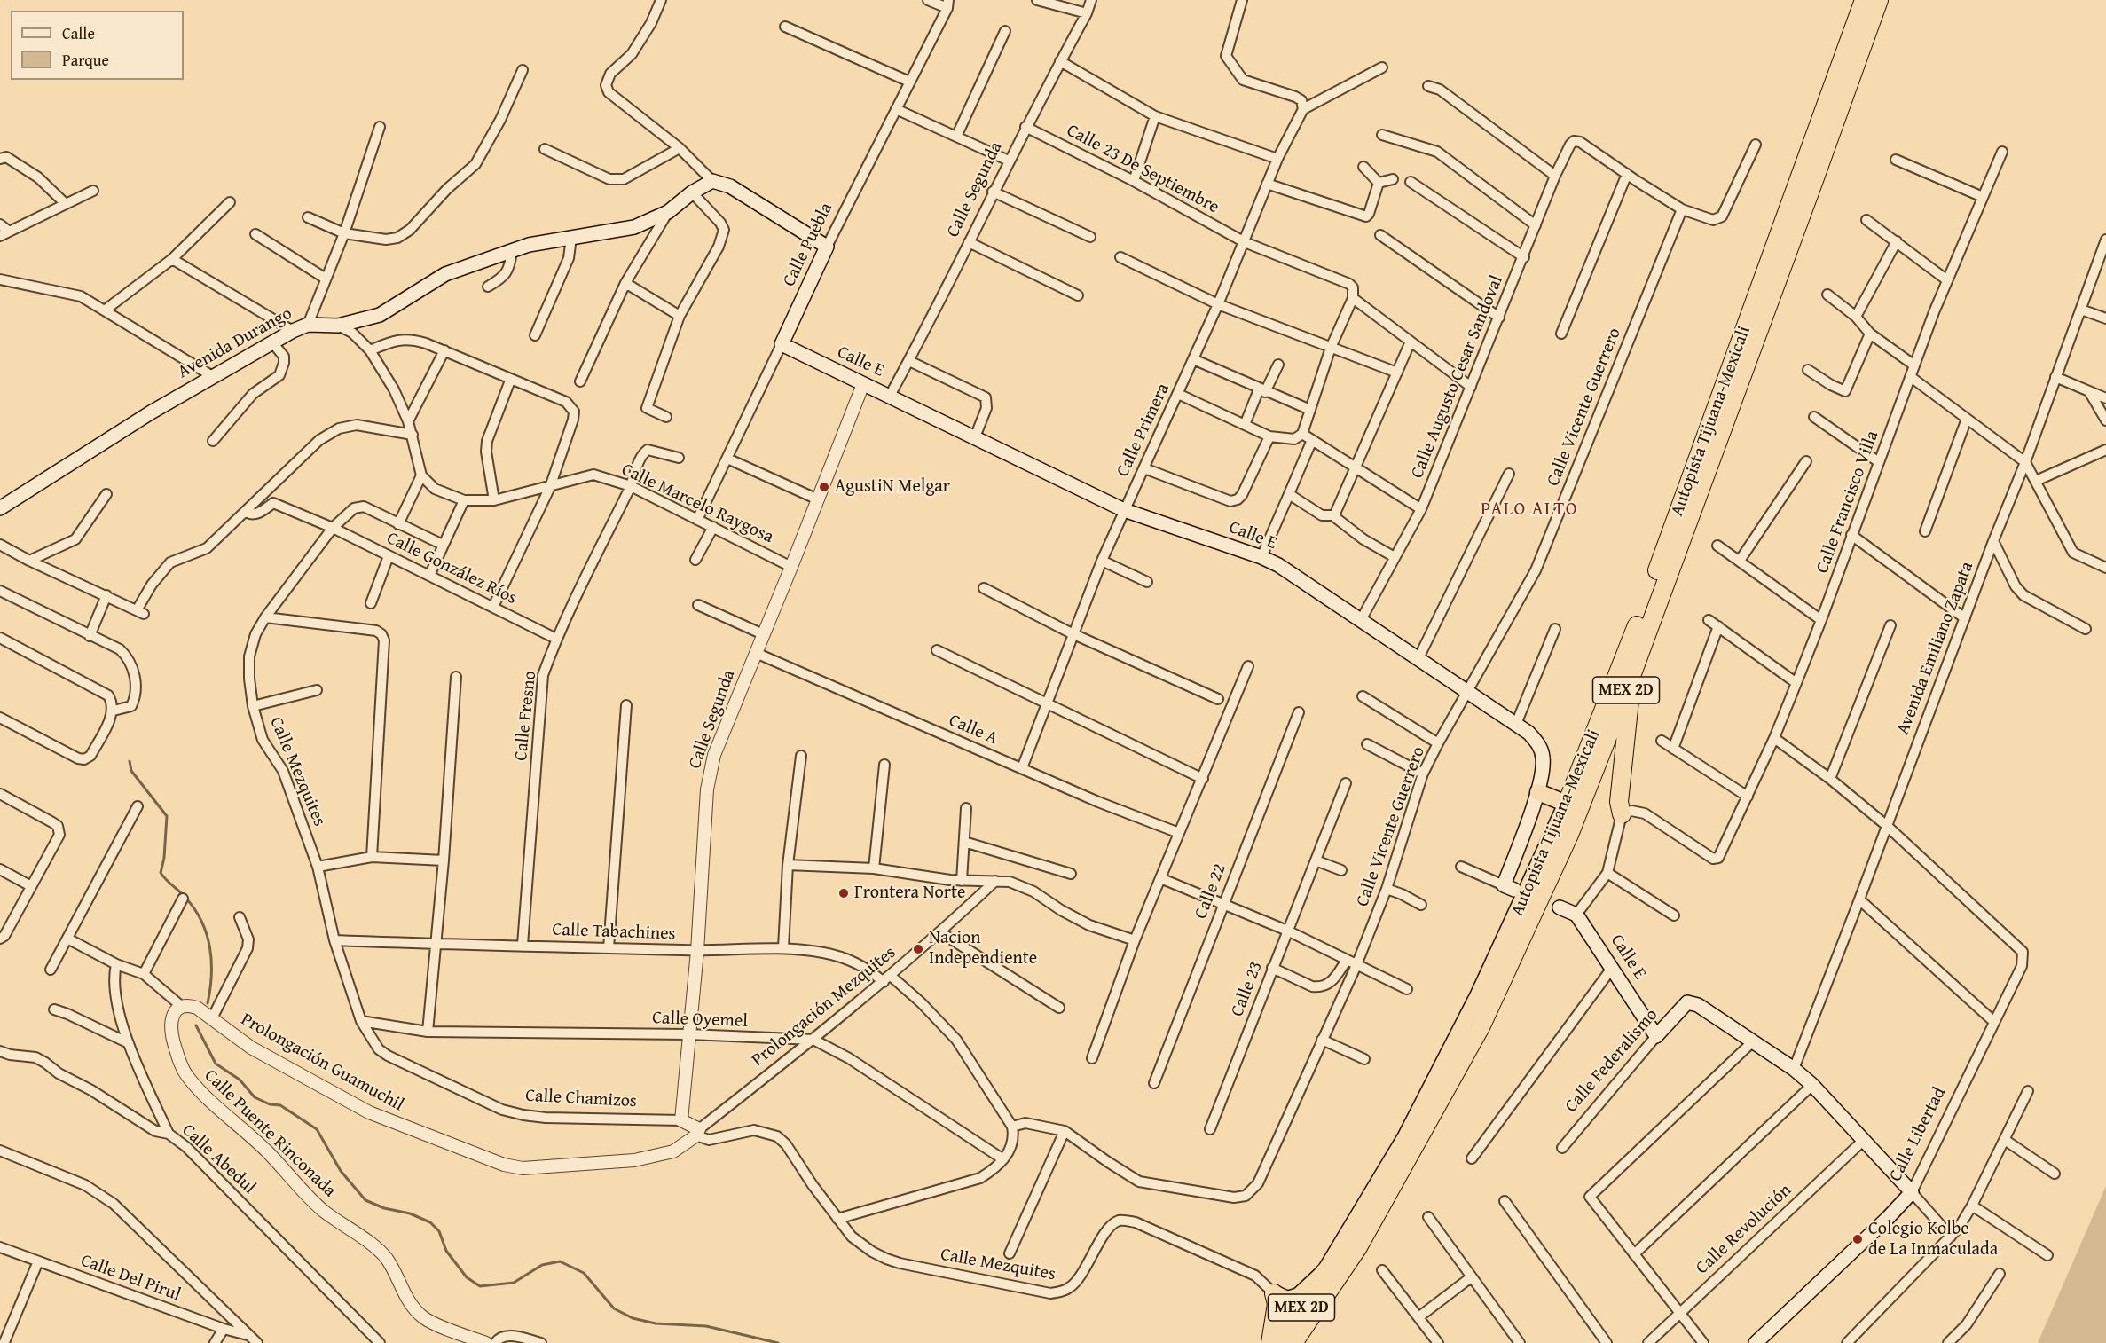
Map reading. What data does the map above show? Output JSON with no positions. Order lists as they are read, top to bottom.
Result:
{
  "streets": {
    "highway": ["Autopista Tijuana-Mexicali", "MEX 2D"],
    "main road": [
      "Calle Puebla",
      "Avenida Durango",
      "Calle E",
      "Calle Federalismo",
      "Calle Libertad"
    ],
    "street": [
      "Calle 23 De Septiembre",
      "Calle Segunda",
      "Calle Augusto Cesar Sandoval",
      "Calle Vicente Guerrero",
      "Calle Primera",
      "Calle Francisco Villa",
      "Calle Marcelo Raygosa",
      "Calle González Ríos",
      "Avenida Emiliano Zapata",
      "Calle Fresno",
      "Calle A",
      "Calle Mezquites",
      "Calle 22",
      "Calle Tabachines",
      "Calle 23",
      "Prolongación Mezquites",
      "Calle Oyemel",
      "Prolongación Guamuchil",
      "Calle Chamizos",
      "Calle Puente Rinconada",
      "Calle Abedul",
      "Calle Revolución",
      "Calle Del Pirul"
    ]
  },
  "crossings": [
    ["Calle 23 De Septiembre", "Calle Segunda"],
    ["Calle 23 De Septiembre", "Calle Primera"],
    ["Calle Segunda", "Calle E"],
    ["Calle Segunda", "Calle Marcelo Raygosa"],
    ["Calle Segunda", "Calle A"],
    ["Calle Segunda", "Calle Tabachines"],
    ["Calle Segunda", "Calle Oyemel"],
    ["Calle Segunda", "Calle Chamizos"],
    ["Calle Puebla", "Calle E"],
    ["Calle Puebla", "Calle Marcelo Raygosa"],
    ["Calle E", "Calle Augusto Cesar Sandoval"],
    ["Calle E", "Calle Vicente Guerrero"],
    ["Calle E", "Calle Primera"],
    ["Calle E", "Calle Federalismo"],
    ["Calle Vicente Guerrero", "Calle Tabachines"],
    ["Calle Primera", "Calle A"],
    ["Calle Marcelo Raygosa", "Calle Fresno"],
    ["Calle González Ríos", "Calle Fresno"],
    ["Calle González Ríos", "Calle Mezquites"],
    ["Avenida Emiliano Zapata", "Calle Libertad"],
    ["Calle Fresno", "Calle Tabachines"],
    ["Calle Mezquites", "Calle Tabachines"],
    ["Calle Mezquites", "Prolongación Mezquites"],
    ["Calle Mezquites", "Calle Oyemel"],
    ["Calle Mezquites", "Prolongación Guamuchil"],
    ["Calle Mezquites", "Calle Chamizos"],
    ["Calle Tabachines", "Prolongación Mezquites"],
    ["Prolongación Mezquites", "Calle Oyemel"],
    ["Prolongación Mezquites", "Prolongación Guamuchil"],
    ["Prolongación Mezquites", "Calle Chamizos"],
    ["Prolongación Guamuchil", "Calle Chamizos"],
    ["Prolongación Guamuchil", "Calle Puente Rinconada"]
  ],
  "districts": ["PALO ALTO"],
  "places": [
    "AgustiN Melgar",
    "Frontera Norte",
    "Nacion Independiente",
    "Colegio Kolbe de La Inmaculada"
  ],
  "legend": ["Calle", "Parque"]
}
